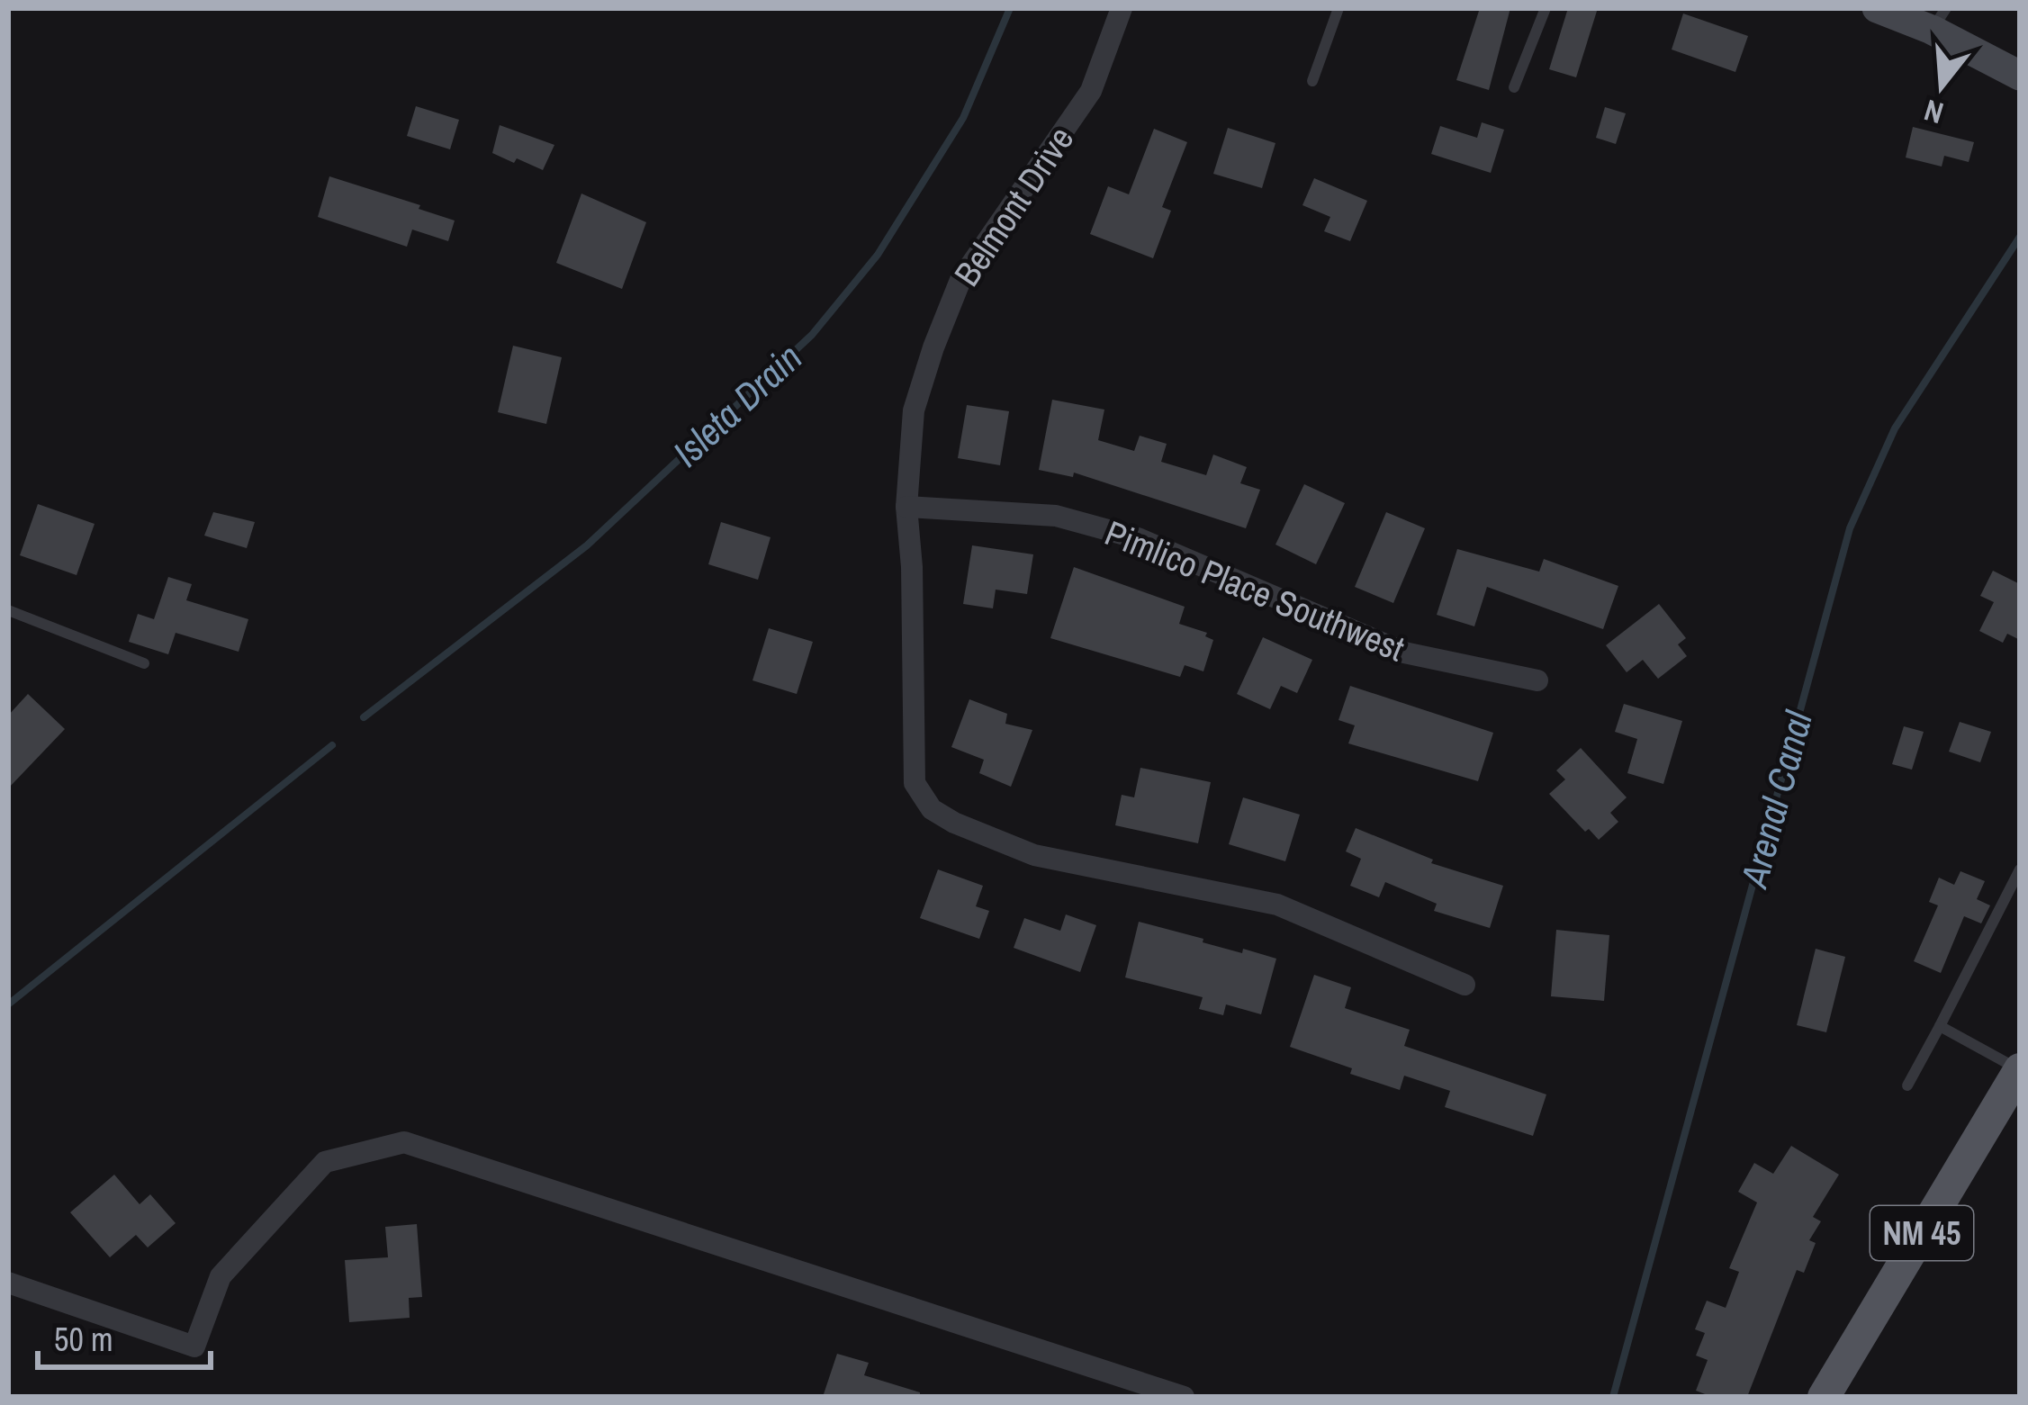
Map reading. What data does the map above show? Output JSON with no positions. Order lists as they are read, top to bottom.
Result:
{
  "streets": {
    "main road": ["NM 45"],
    "street": ["Belmont Drive", "Pimlico Place Southwest"]
  },
  "crossings": [
    ["Belmont Drive", "Pimlico Place Southwest"]
  ],
  "water": ["Isleta Drain", "Arenal Canal"],
  "scale_bar": "50 m",
  "north": "bottom"
}
